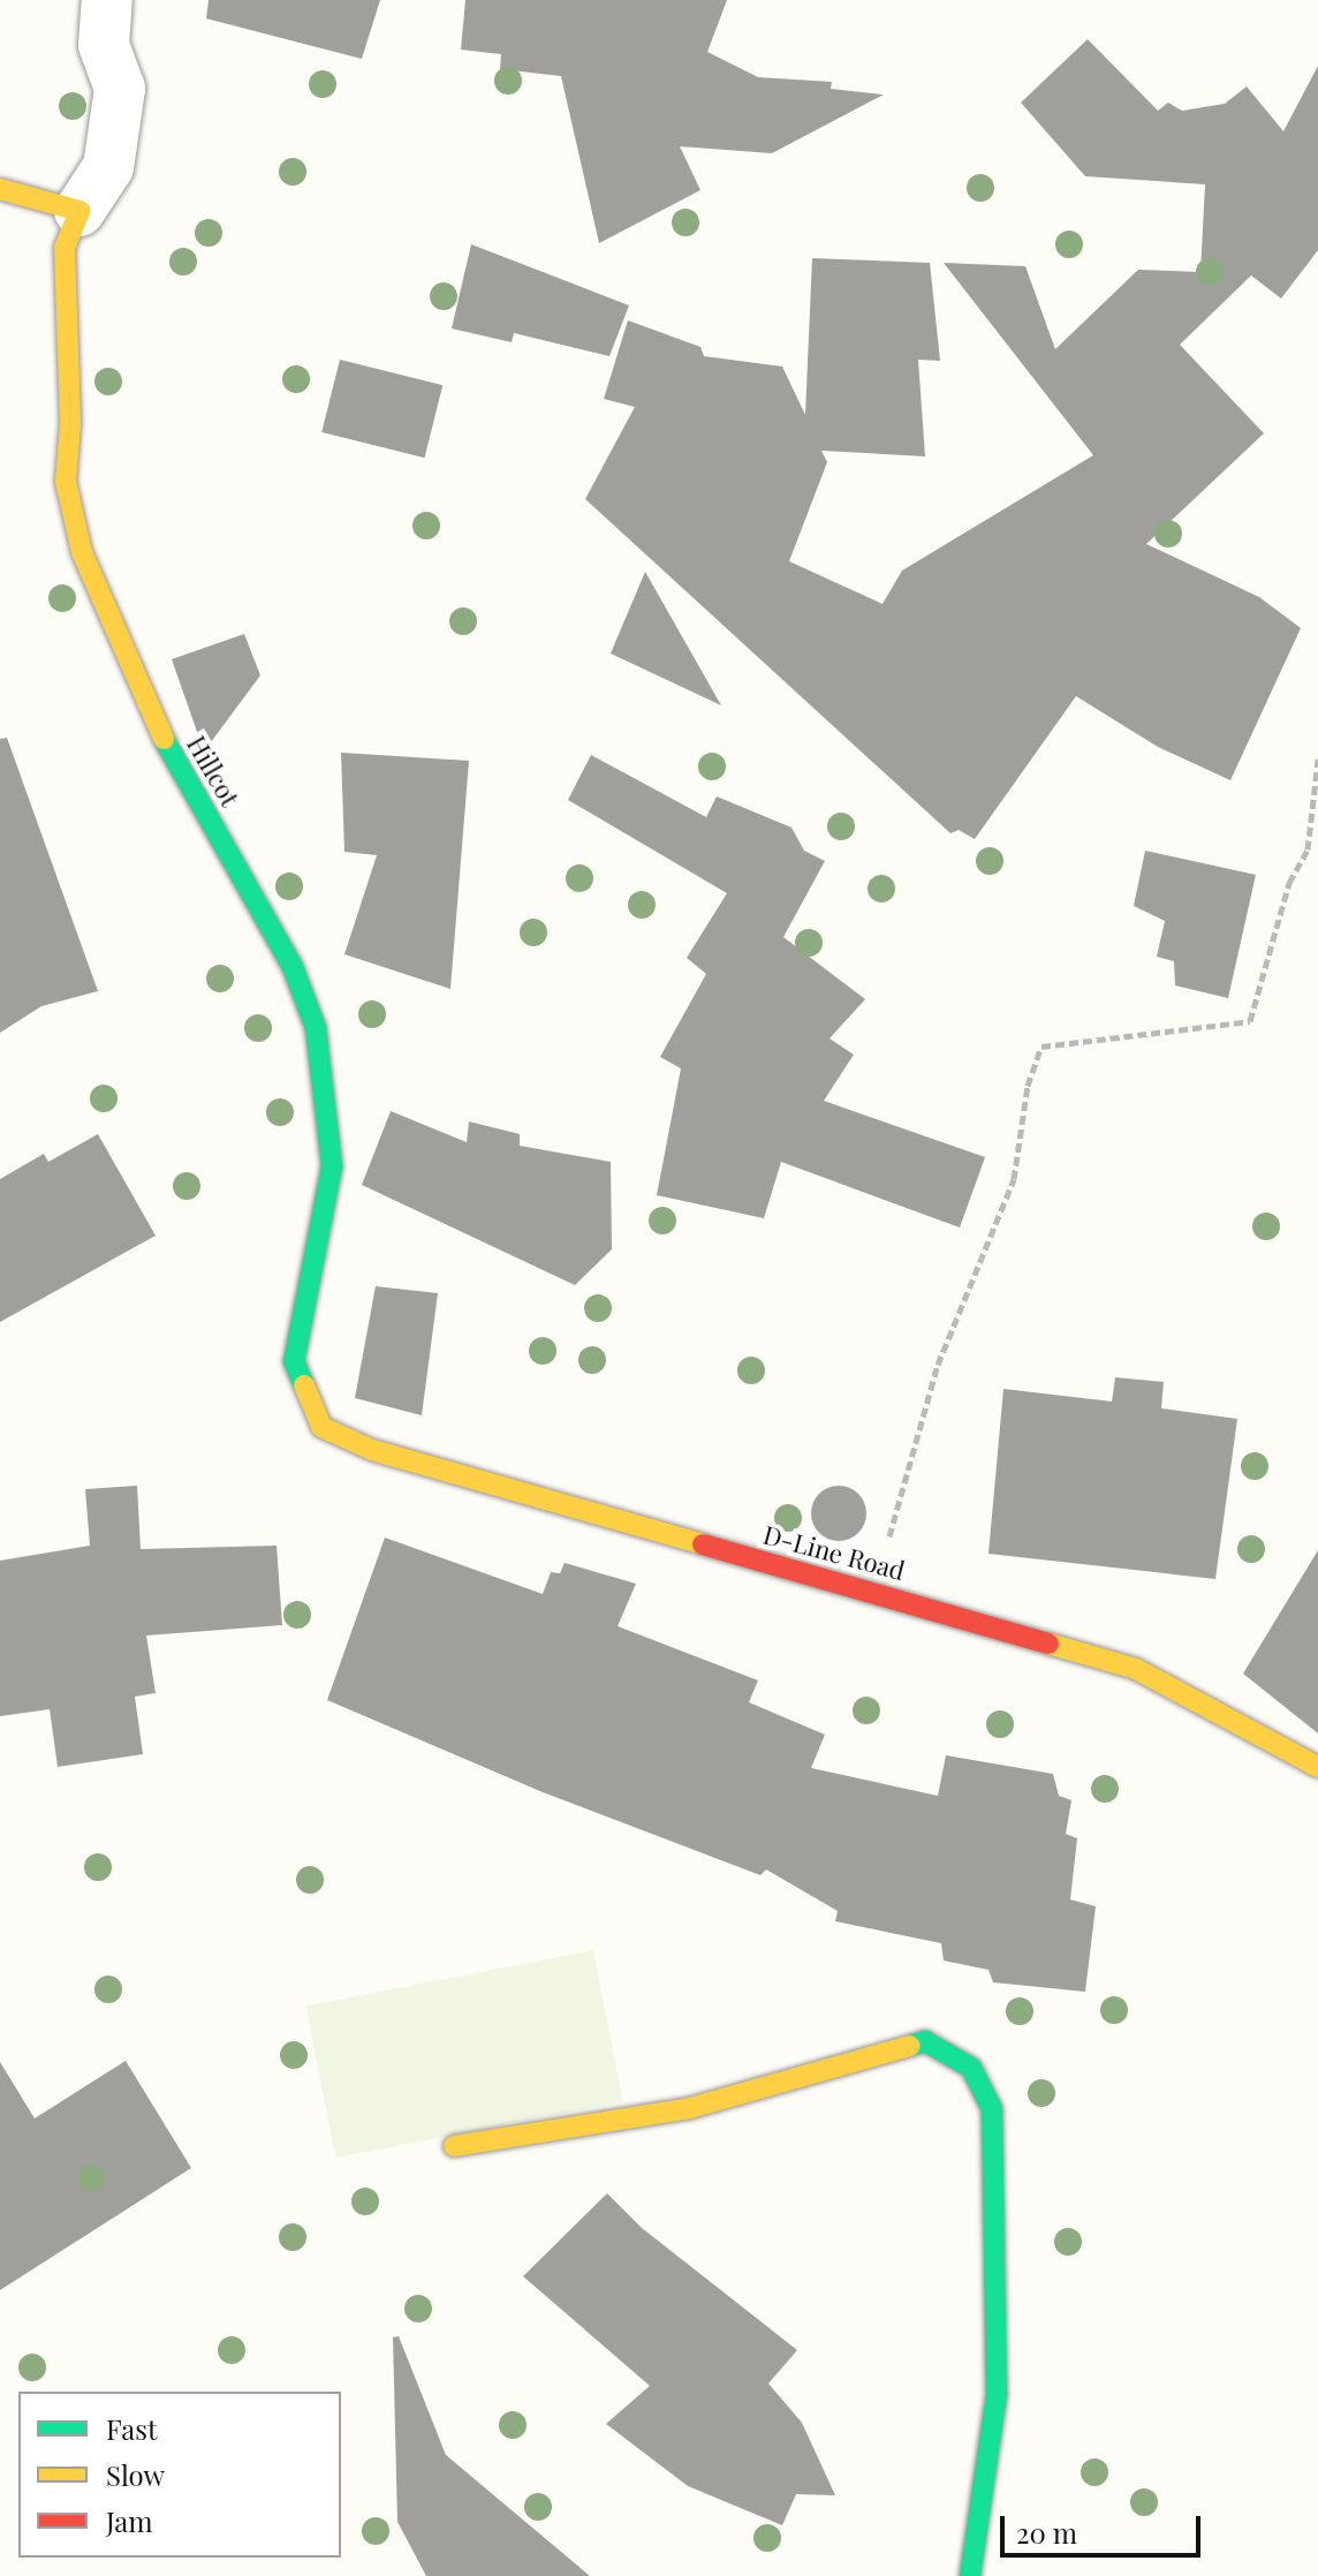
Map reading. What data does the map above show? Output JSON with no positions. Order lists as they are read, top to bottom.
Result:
{
  "streets": {
    "street": ["Hillcot", "D-Line Road"]
  },
  "crossings": [
    ["Hillcot", "D-Line Road"]
  ],
  "legend": ["Fast", "Slow", "Jam"],
  "scale_bar": "20 m"
}
